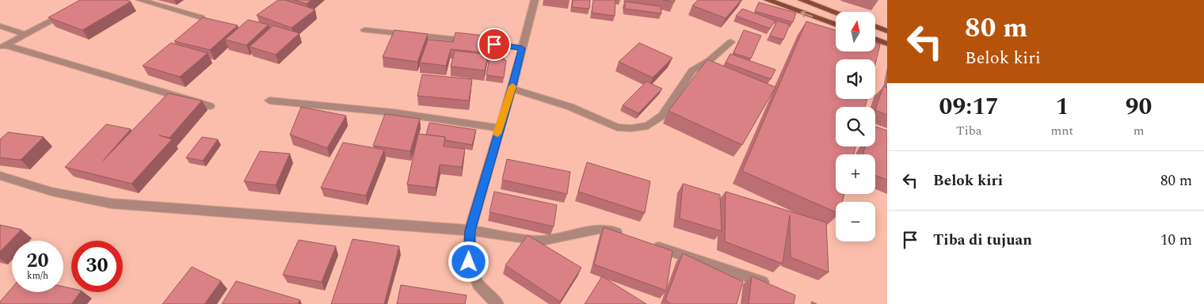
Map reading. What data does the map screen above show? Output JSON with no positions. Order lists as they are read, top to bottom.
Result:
{
  "north": "top",
  "page": {
    "turn": ["80 m", "Belok kiri"],
    "map_buttons": ["+", "−"],
    "eta": [
      "09:17",
      "Tiba",
      "1",
      "mnt",
      "90",
      "m"
    ],
    "list": [
      {
        "name": "Belok kiri",
        "value": "80 m"
      },
      {
        "name": "Tiba di tujuan",
        "value": "10 m"
      }
    ],
    "speed": "20 km/h",
    "limit": "30"
  }
}
